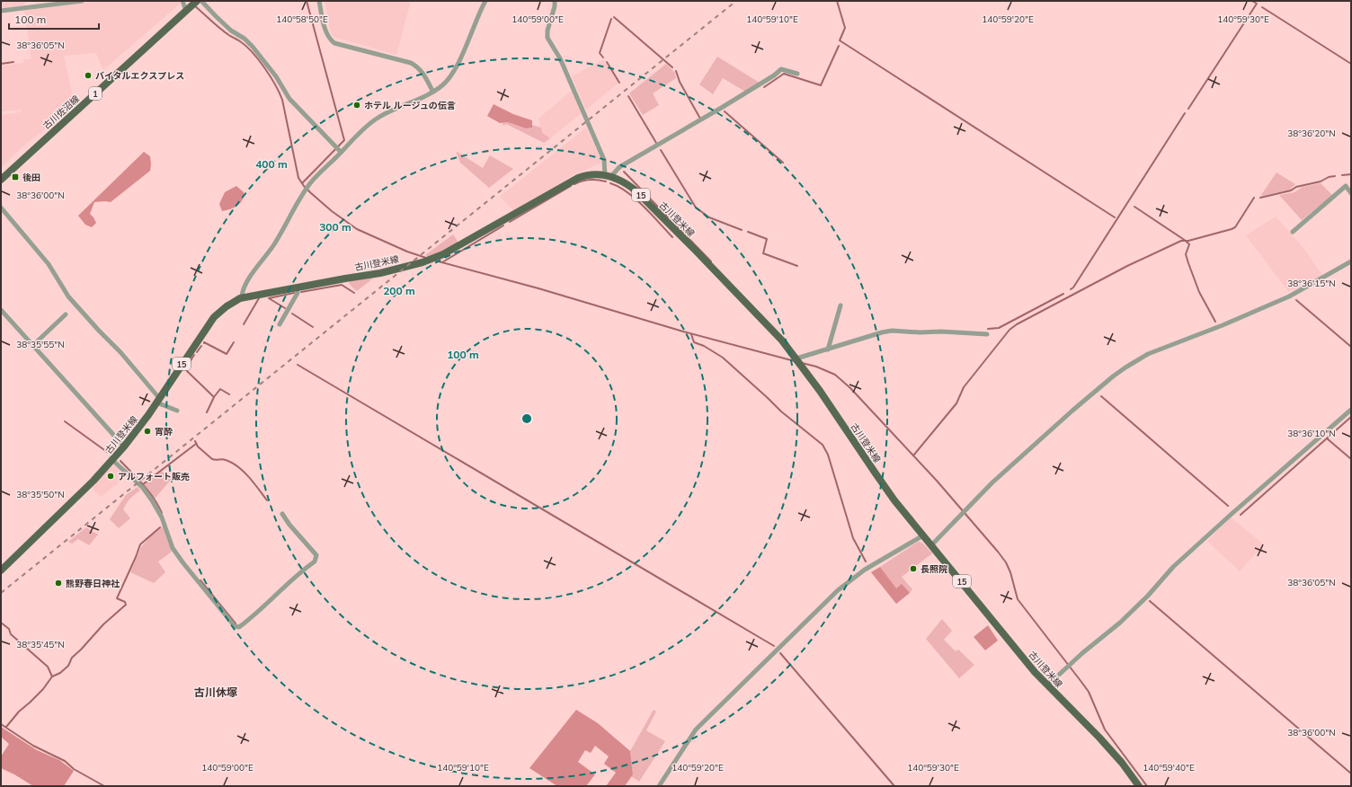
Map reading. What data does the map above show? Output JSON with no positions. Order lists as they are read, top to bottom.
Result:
{
  "streets": {
    "main road": [
      "1",
      "古川佐沼線",
      "15",
      "古川登米線"
    ]
  },
  "districts": ["古川休塚"],
  "places": {
    "other": [
      "バイタルエクスプレス",
      "ホテル ルージュの伝言",
      "宵酔",
      "アルフォート販売",
      "長照院",
      "熊野春日神社"
    ],
    "transit": ["後田"]
  },
  "scale_bar": "100 m",
  "coordinates": [
    "140°58'50\"E",
    "140°59'00\"E",
    "140°59'10\"E",
    "140°59'20\"E",
    "140°59'30\"E",
    "38°36'05\"N",
    "38°36'20\"N",
    "38°36'00\"N",
    "38°36'15\"N",
    "38°35'55\"N",
    "38°36'10\"N",
    "38°35'50\"N",
    "38°35'45\"N",
    "140°59'40\"E"
  ],
  "rings": [
    "400 m",
    "300 m",
    "200 m",
    "100 m"
  ]
}
